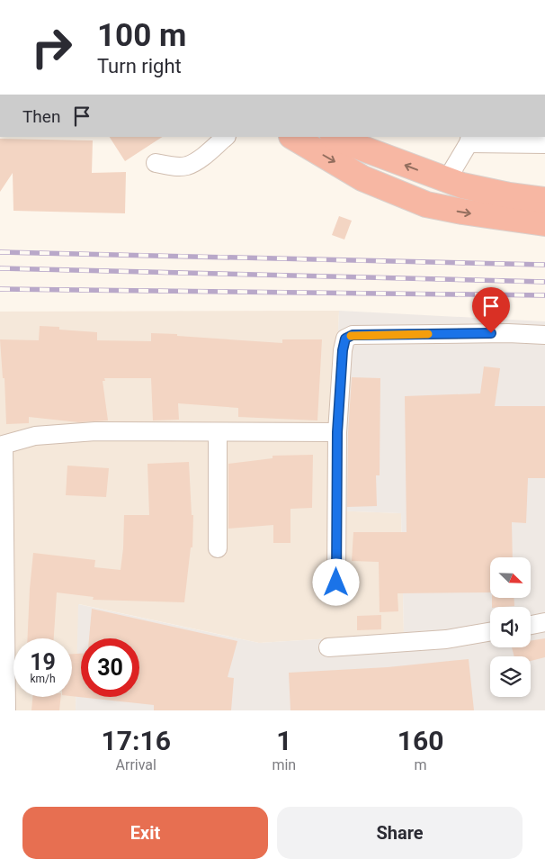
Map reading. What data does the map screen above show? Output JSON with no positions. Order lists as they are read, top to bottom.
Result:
{
  "north": "bottom right",
  "page": {
    "turn": ["100 m", "Turn right"],
    "then": "Then",
    "speed": "19 km/h",
    "limit": "30",
    "eta": [
      "17:16",
      "Arrival",
      "1",
      "min",
      "160",
      "m"
    ],
    "buttons": ["Exit", "Share"]
  }
}
